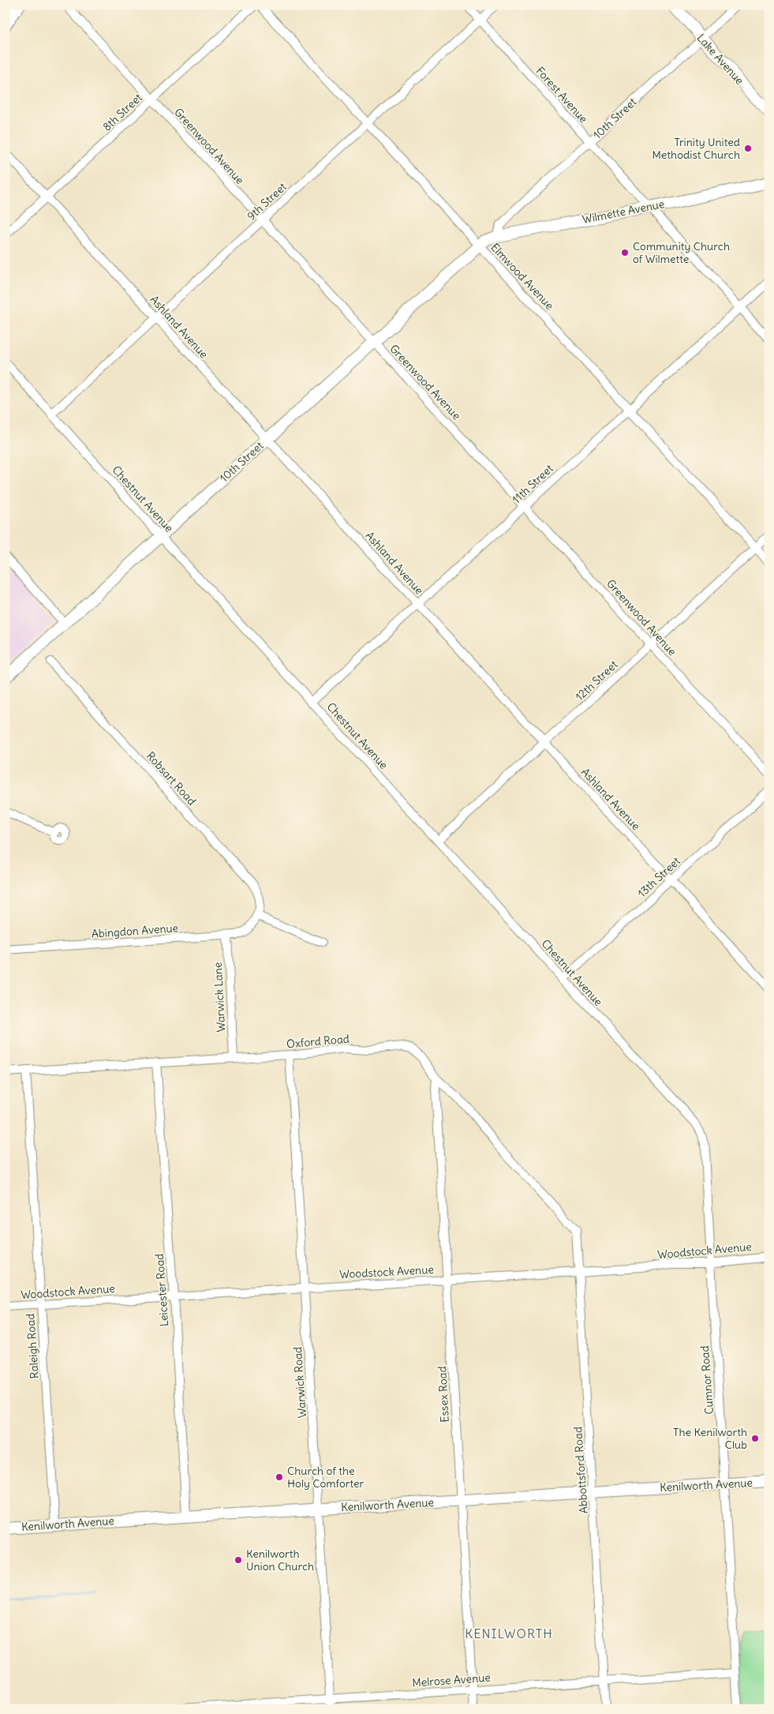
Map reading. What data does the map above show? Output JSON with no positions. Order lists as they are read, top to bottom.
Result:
{
  "streets": {
    "street": [
      "Lake Avenue",
      "Forest Avenue",
      "8th Street",
      "10th Street",
      "Greenwood Avenue",
      "9th Street",
      "Wilmette Avenue",
      "Elmwood Avenue",
      "Ashland Avenue",
      "11th Street",
      "Chestnut Avenue",
      "12th Street",
      "Robsart Road",
      "13th Street",
      "Abingdon Avenue",
      "Warwick Lane",
      "Oxford Road",
      "Woodstock Avenue",
      "Leicester Road",
      "Raleigh Road",
      "Cumnor Road",
      "Warwick Road",
      "Essex Road",
      "Abbottsford Road",
      "Kenilworth Avenue",
      "Melrose Avenue"
    ]
  },
  "crossings": [
    ["Lake Avenue", "10th Street"],
    ["Forest Avenue", "10th Street"],
    ["Forest Avenue", "9th Street"],
    ["Forest Avenue", "Wilmette Avenue"],
    ["Forest Avenue", "11th Street"],
    ["8th Street", "Greenwood Avenue"],
    ["8th Street", "Ashland Avenue"],
    ["10th Street", "Greenwood Avenue"],
    ["10th Street", "Wilmette Avenue"],
    ["10th Street", "Elmwood Avenue"],
    ["10th Street", "Ashland Avenue"],
    ["10th Street", "Chestnut Avenue"],
    ["Greenwood Avenue", "9th Street"],
    ["Greenwood Avenue", "11th Street"],
    ["Greenwood Avenue", "12th Street"],
    ["9th Street", "Elmwood Avenue"],
    ["9th Street", "Ashland Avenue"],
    ["9th Street", "Chestnut Avenue"],
    ["Wilmette Avenue", "Elmwood Avenue"],
    ["Elmwood Avenue", "11th Street"],
    ["Elmwood Avenue", "12th Street"],
    ["Ashland Avenue", "11th Street"],
    ["Ashland Avenue", "12th Street"],
    ["Ashland Avenue", "13th Street"],
    ["11th Street", "Chestnut Avenue"],
    ["Chestnut Avenue", "12th Street"],
    ["Chestnut Avenue", "13th Street"],
    ["Chestnut Avenue", "Cumnor Road"],
    ["Robsart Road", "Abingdon Avenue"],
    ["Abingdon Avenue", "Warwick Lane"],
    ["Warwick Lane", "Oxford Road"],
    ["Oxford Road", "Leicester Road"],
    ["Oxford Road", "Raleigh Road"],
    ["Oxford Road", "Warwick Road"],
    ["Oxford Road", "Essex Road"],
    ["Oxford Road", "Abbottsford Road"],
    ["Woodstock Avenue", "Leicester Road"],
    ["Woodstock Avenue", "Raleigh Road"],
    ["Woodstock Avenue", "Cumnor Road"],
    ["Woodstock Avenue", "Warwick Road"],
    ["Woodstock Avenue", "Essex Road"],
    ["Woodstock Avenue", "Abbottsford Road"],
    ["Leicester Road", "Kenilworth Avenue"],
    ["Raleigh Road", "Kenilworth Avenue"],
    ["Cumnor Road", "Kenilworth Avenue"],
    ["Cumnor Road", "Melrose Avenue"],
    ["Warwick Road", "Kenilworth Avenue"],
    ["Warwick Road", "Melrose Avenue"],
    ["Essex Road", "Kenilworth Avenue"],
    ["Essex Road", "Melrose Avenue"],
    ["Abbottsford Road", "Kenilworth Avenue"],
    ["Abbottsford Road", "Melrose Avenue"]
  ],
  "districts": ["KENILWORTH"],
  "places": [
    "Trinity United Methodist Church",
    "Community Church of Wilmette",
    "The Kenilworth Club",
    "Church of the Holy Comforter",
    "Kenilworth Union Church"
  ]
}
